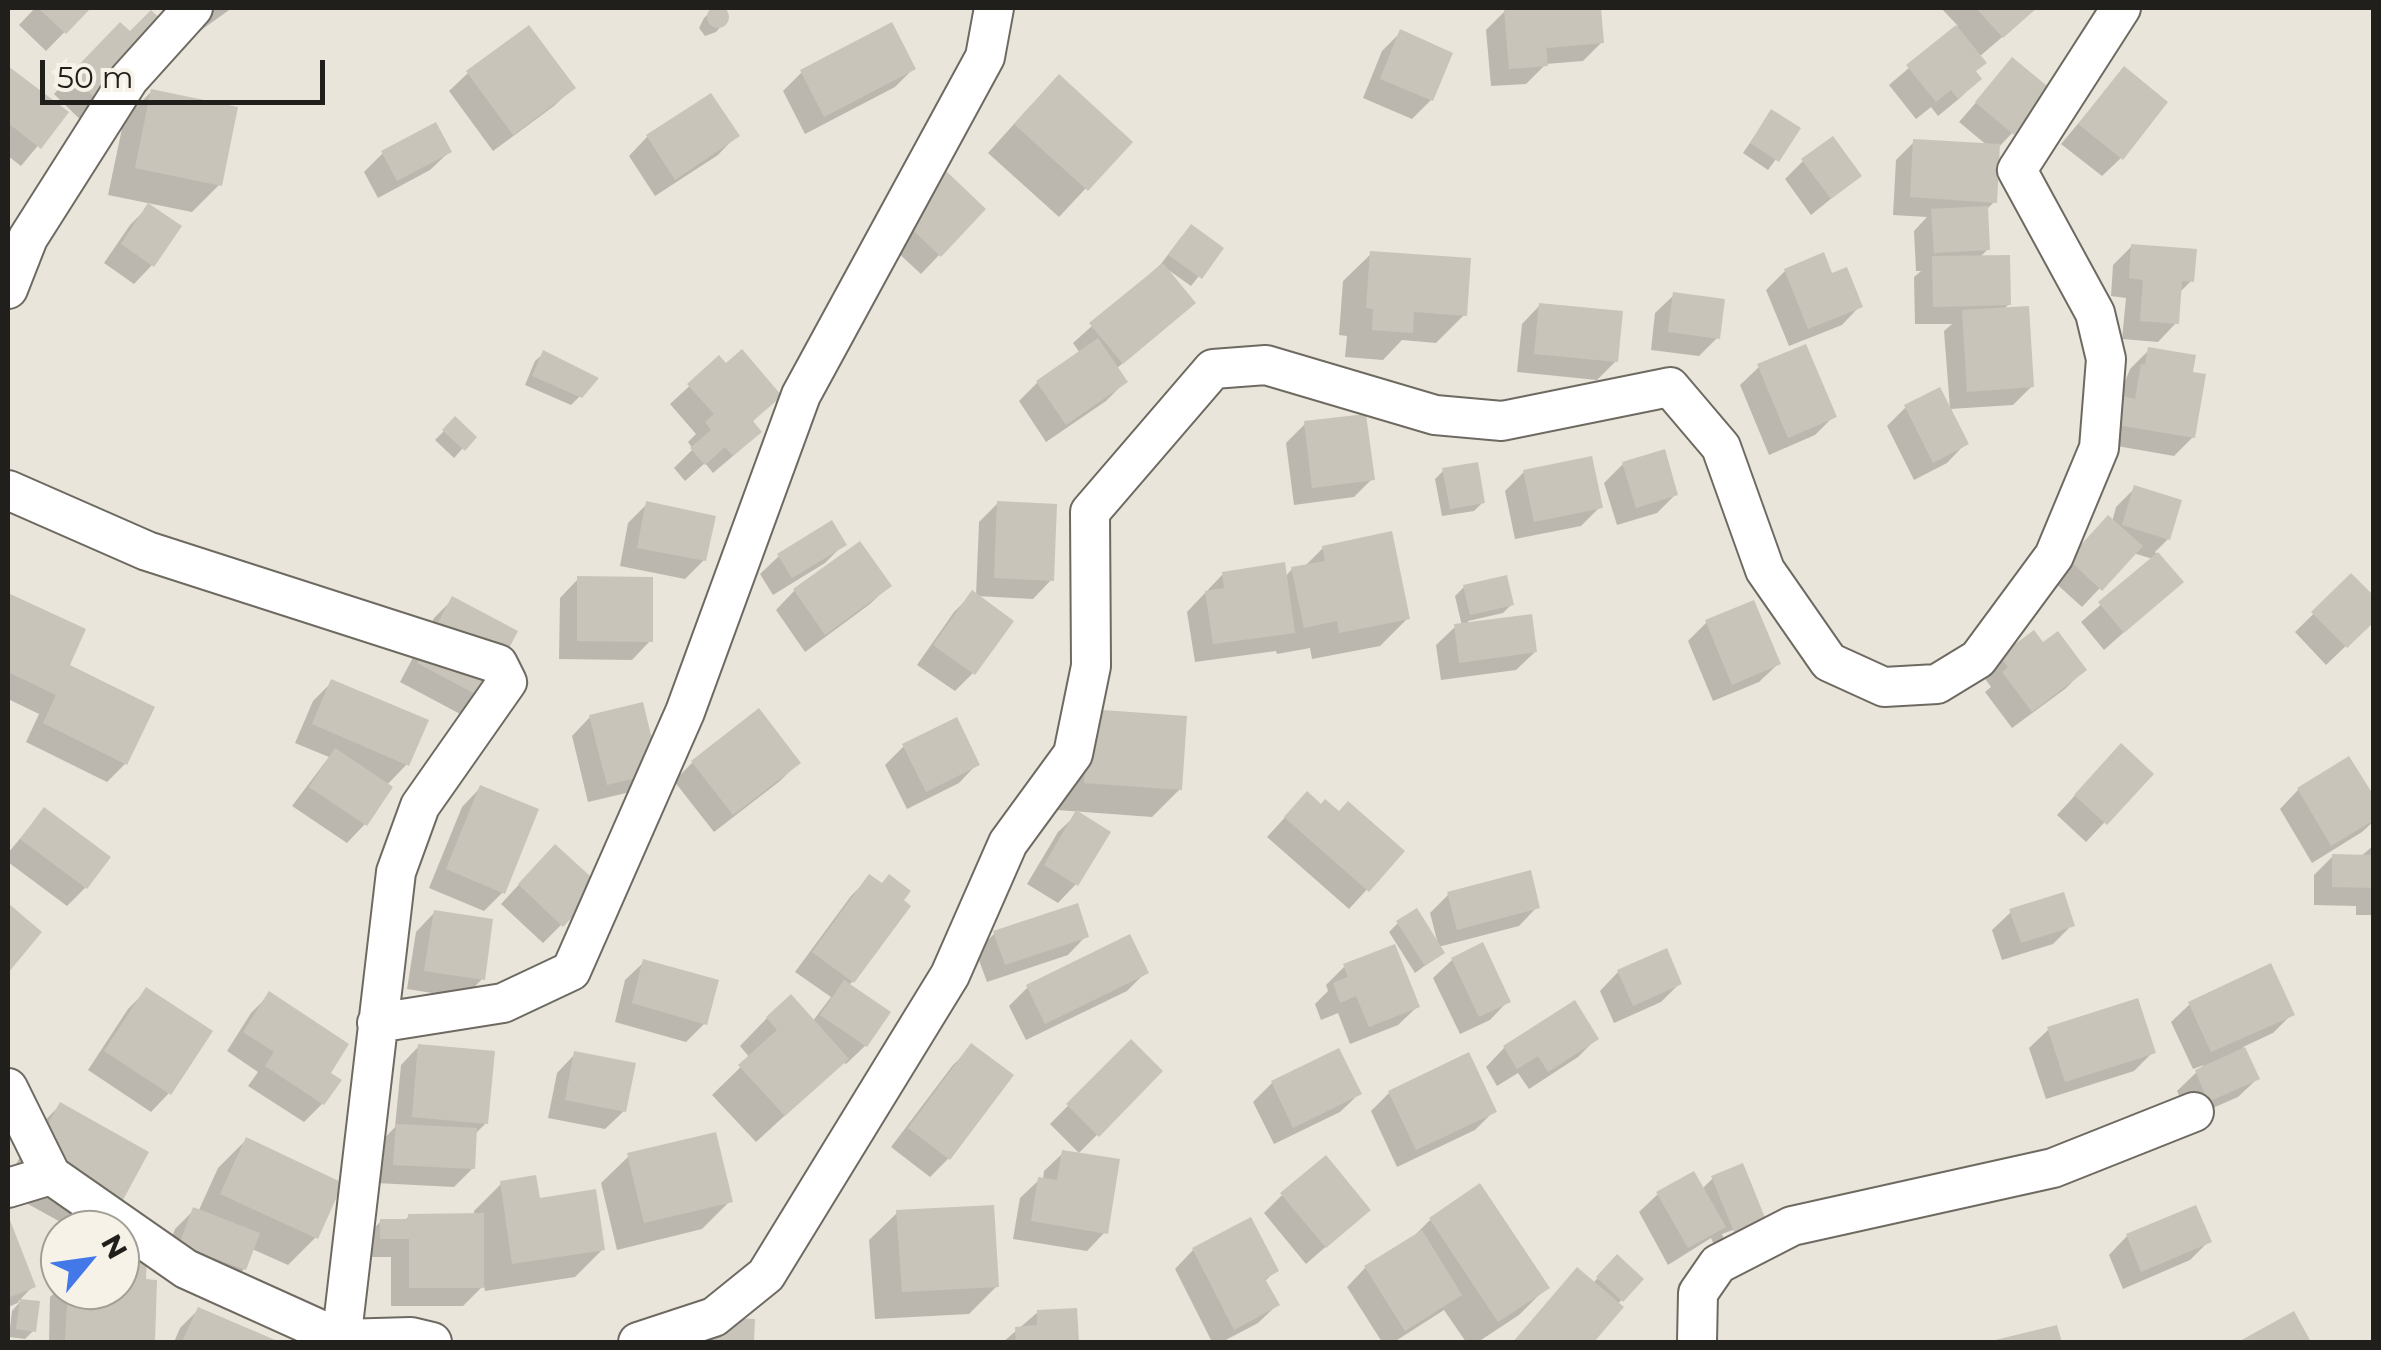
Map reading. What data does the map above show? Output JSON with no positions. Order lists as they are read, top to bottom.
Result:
{
  "scale_bar": "50 m",
  "north": "top right"
}
